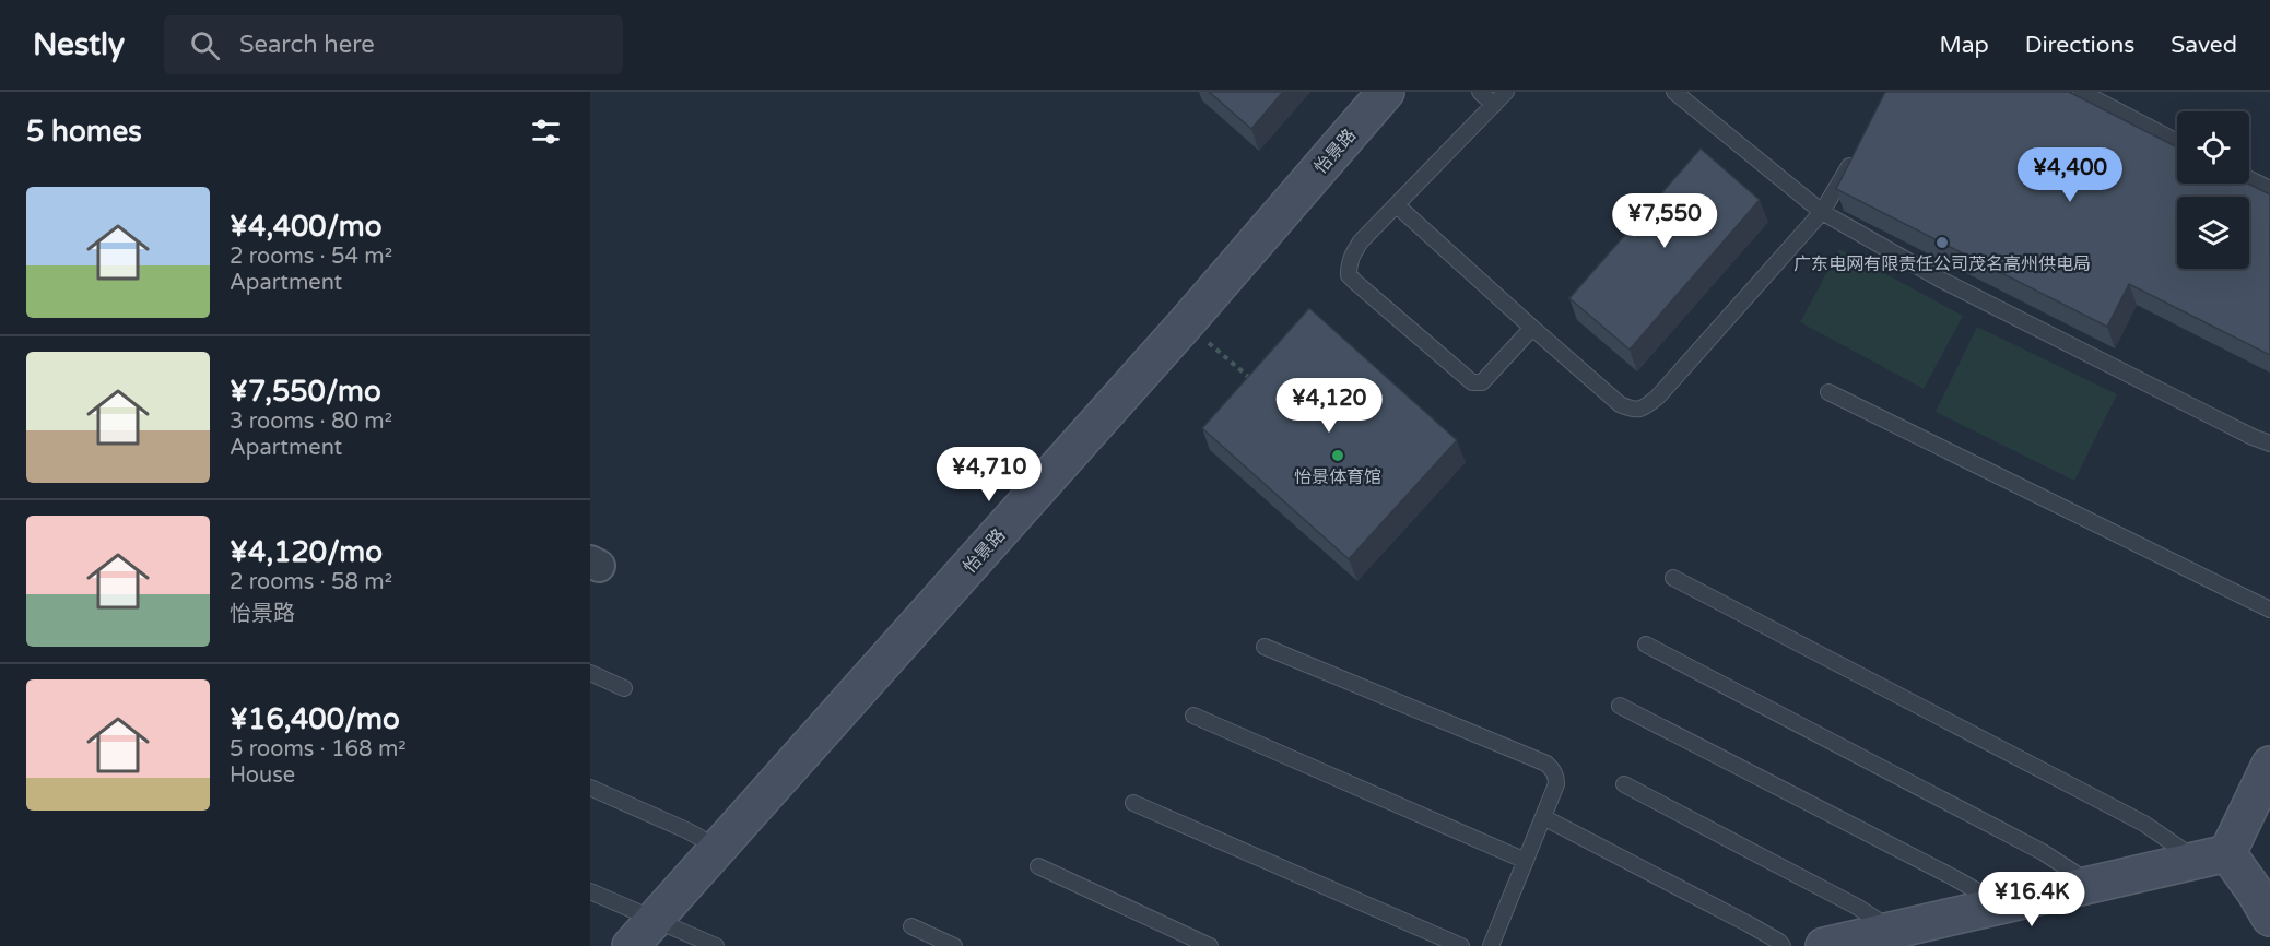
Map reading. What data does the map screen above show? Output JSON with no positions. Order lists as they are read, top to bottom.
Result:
{
  "streets": {
    "street": ["怡景路"]
  },
  "places": ["广东电网有限责任公司茂名高州供电局", "怡景体育馆"],
  "page": {
    "header": "Nestly",
    "search": "Search here",
    "nav": ["Map", "Directions", "Saved"],
    "heading": "5 homes",
    "price": [
      "¥4,400",
      "¥7,550",
      "¥4,120",
      "¥4,710",
      "¥16.4K"
    ],
    "list": [
      {
        "name": "¥4,400/mo",
        "note": "2 rooms · 54 m² · Apartment"
      },
      {
        "name": "¥7,550/mo",
        "note": "3 rooms · 80 m² · Apartment"
      },
      {
        "name": "¥4,120/mo",
        "note": "2 rooms · 58 m² · 怡景路"
      },
      {
        "name": "¥16,400/mo",
        "note": "5 rooms · 168 m² · House"
      }
    ]
  }
}
